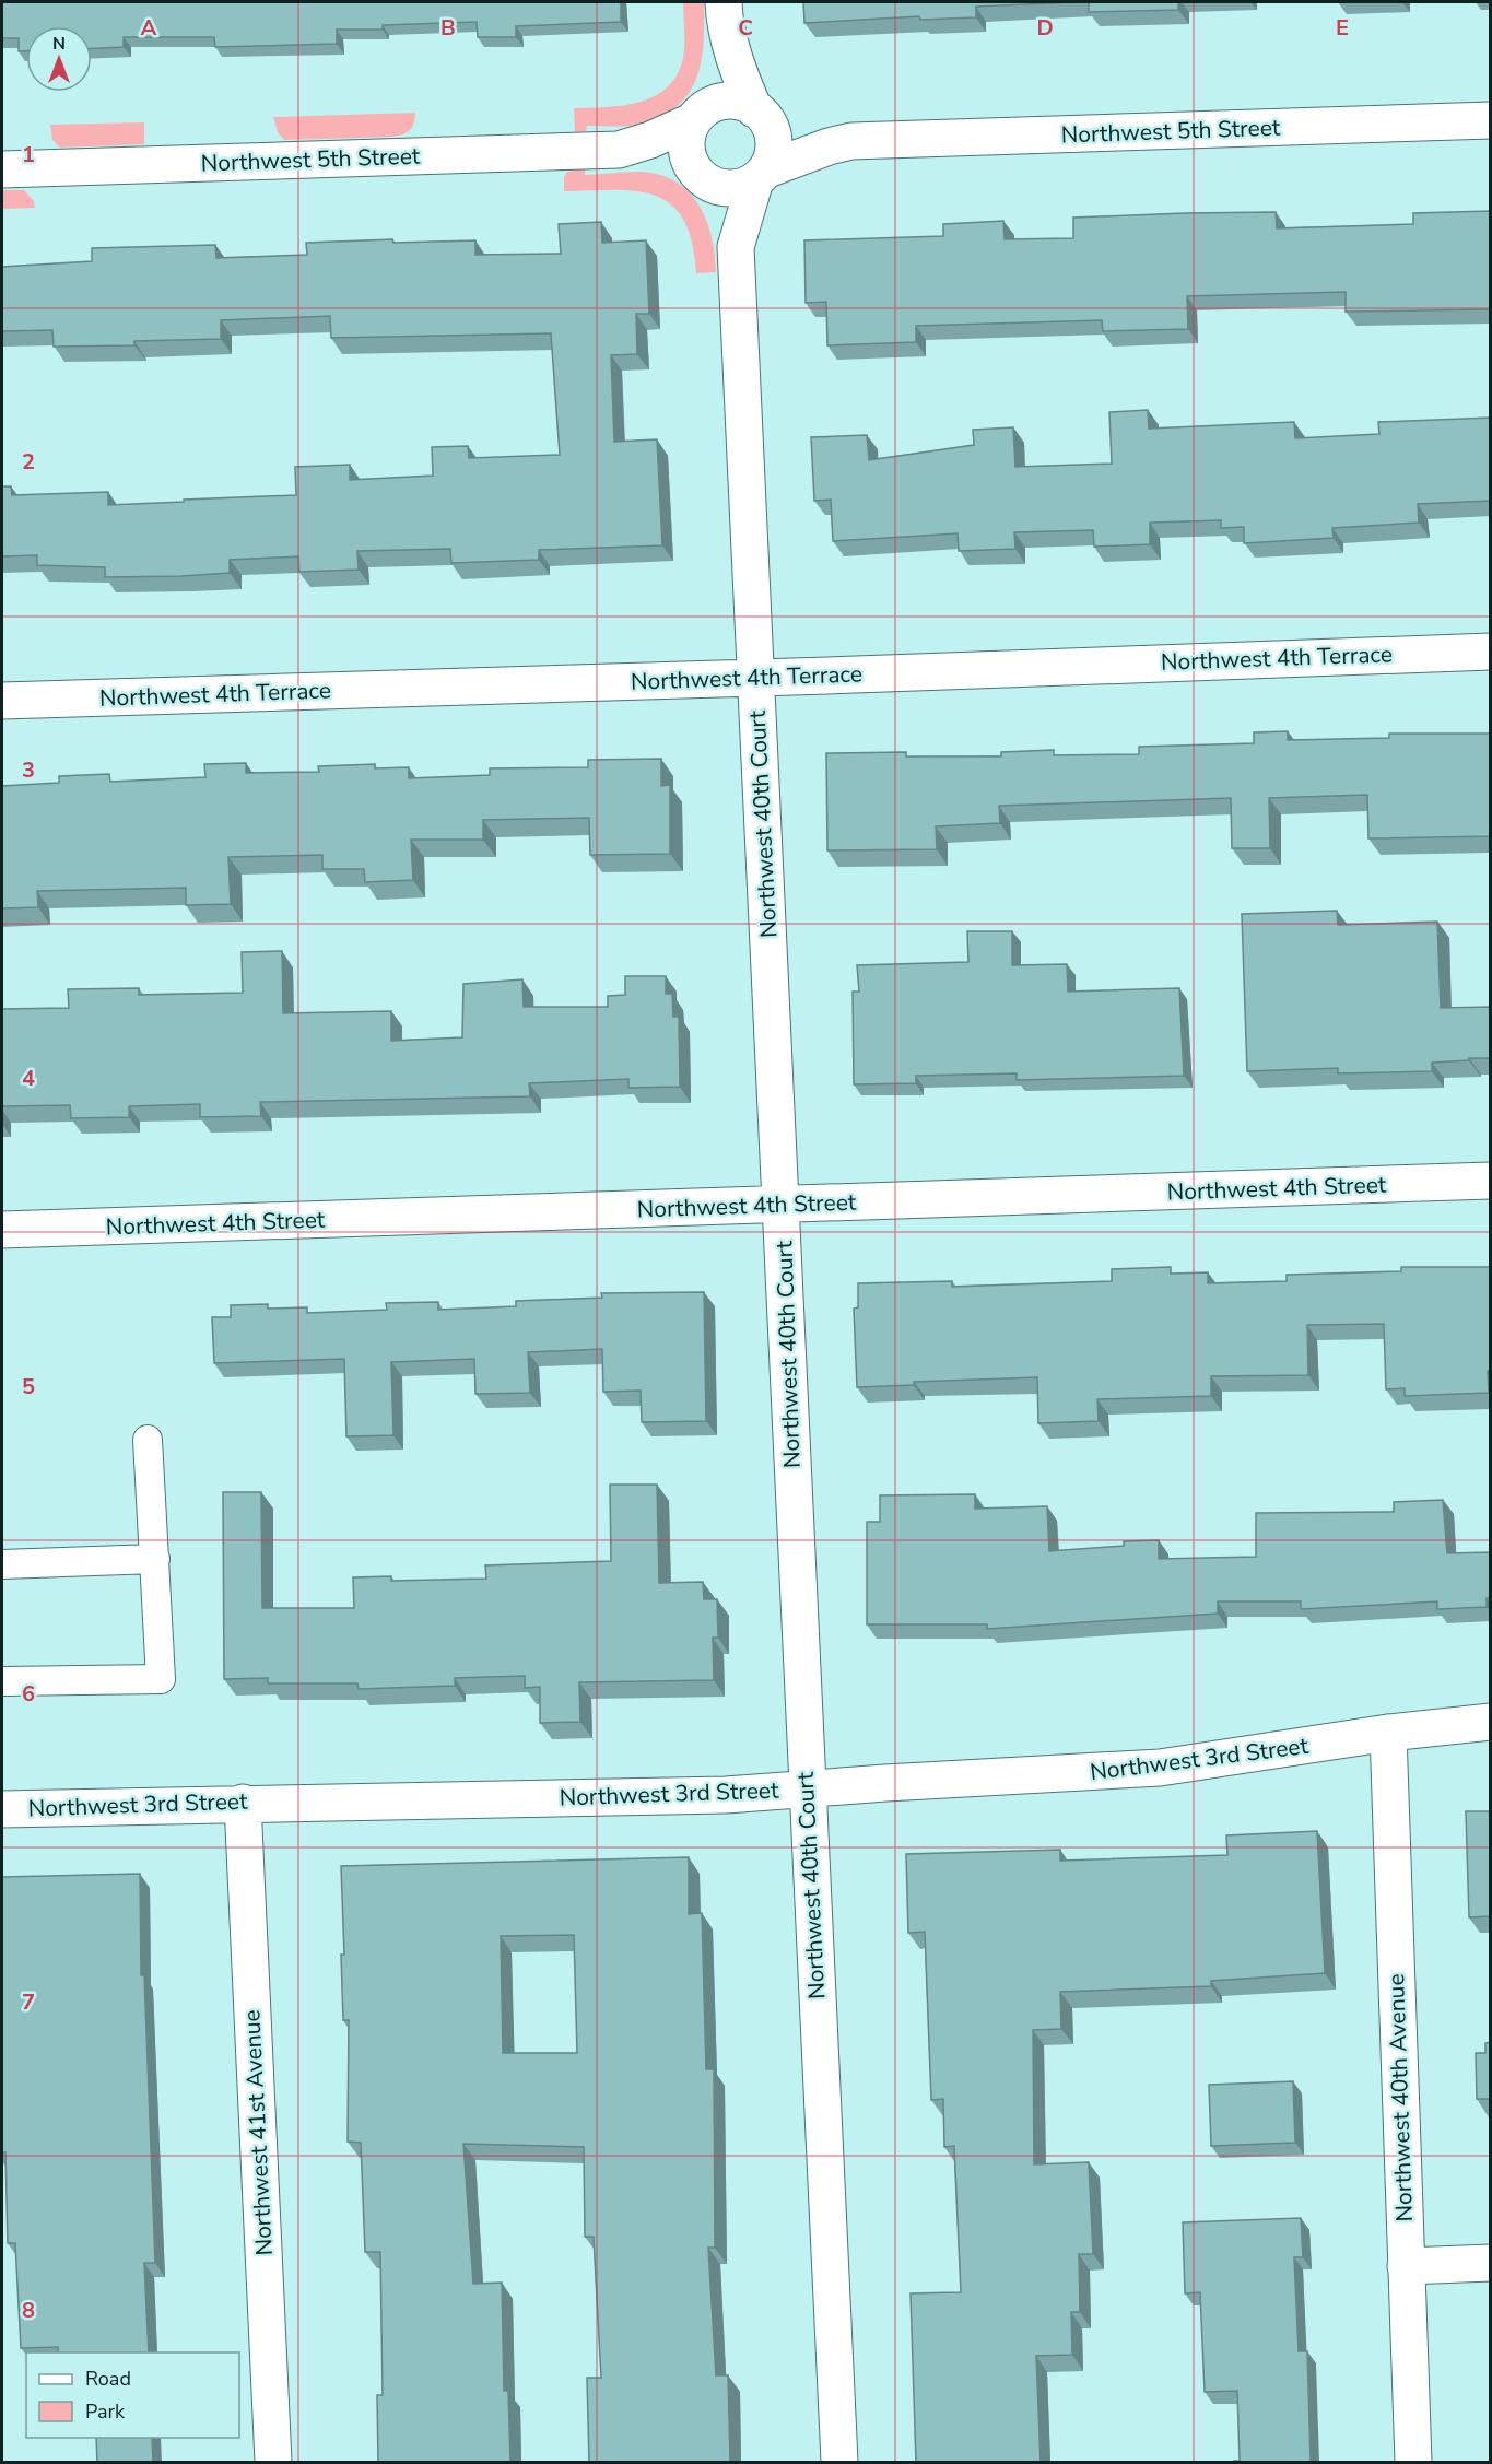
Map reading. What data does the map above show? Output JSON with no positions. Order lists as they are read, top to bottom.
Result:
{
  "streets": {
    "street": [
      "Northwest 5th Street",
      "Northwest 4th Terrace",
      "Northwest 40th Court",
      "Northwest 4th Street",
      "Northwest 3rd Street",
      "Northwest 40th Avenue",
      "Northwest 41st Avenue"
    ]
  },
  "crossings": [
    ["Northwest 5th Street", "Northwest 40th Court"],
    ["Northwest 4th Terrace", "Northwest 40th Court"],
    ["Northwest 40th Court", "Northwest 4th Street"],
    ["Northwest 40th Court", "Northwest 3rd Street"],
    ["Northwest 3rd Street", "Northwest 40th Avenue"],
    ["Northwest 3rd Street", "Northwest 41st Avenue"]
  ],
  "legend": ["Road", "Park"],
  "north": "top",
  "grid": {
    "columns": [
      "A",
      "B",
      "C",
      "D",
      "E"
    ],
    "rows": [
      "1",
      "2",
      "3",
      "4",
      "5",
      "6",
      "7",
      "8"
    ]
  }
}
